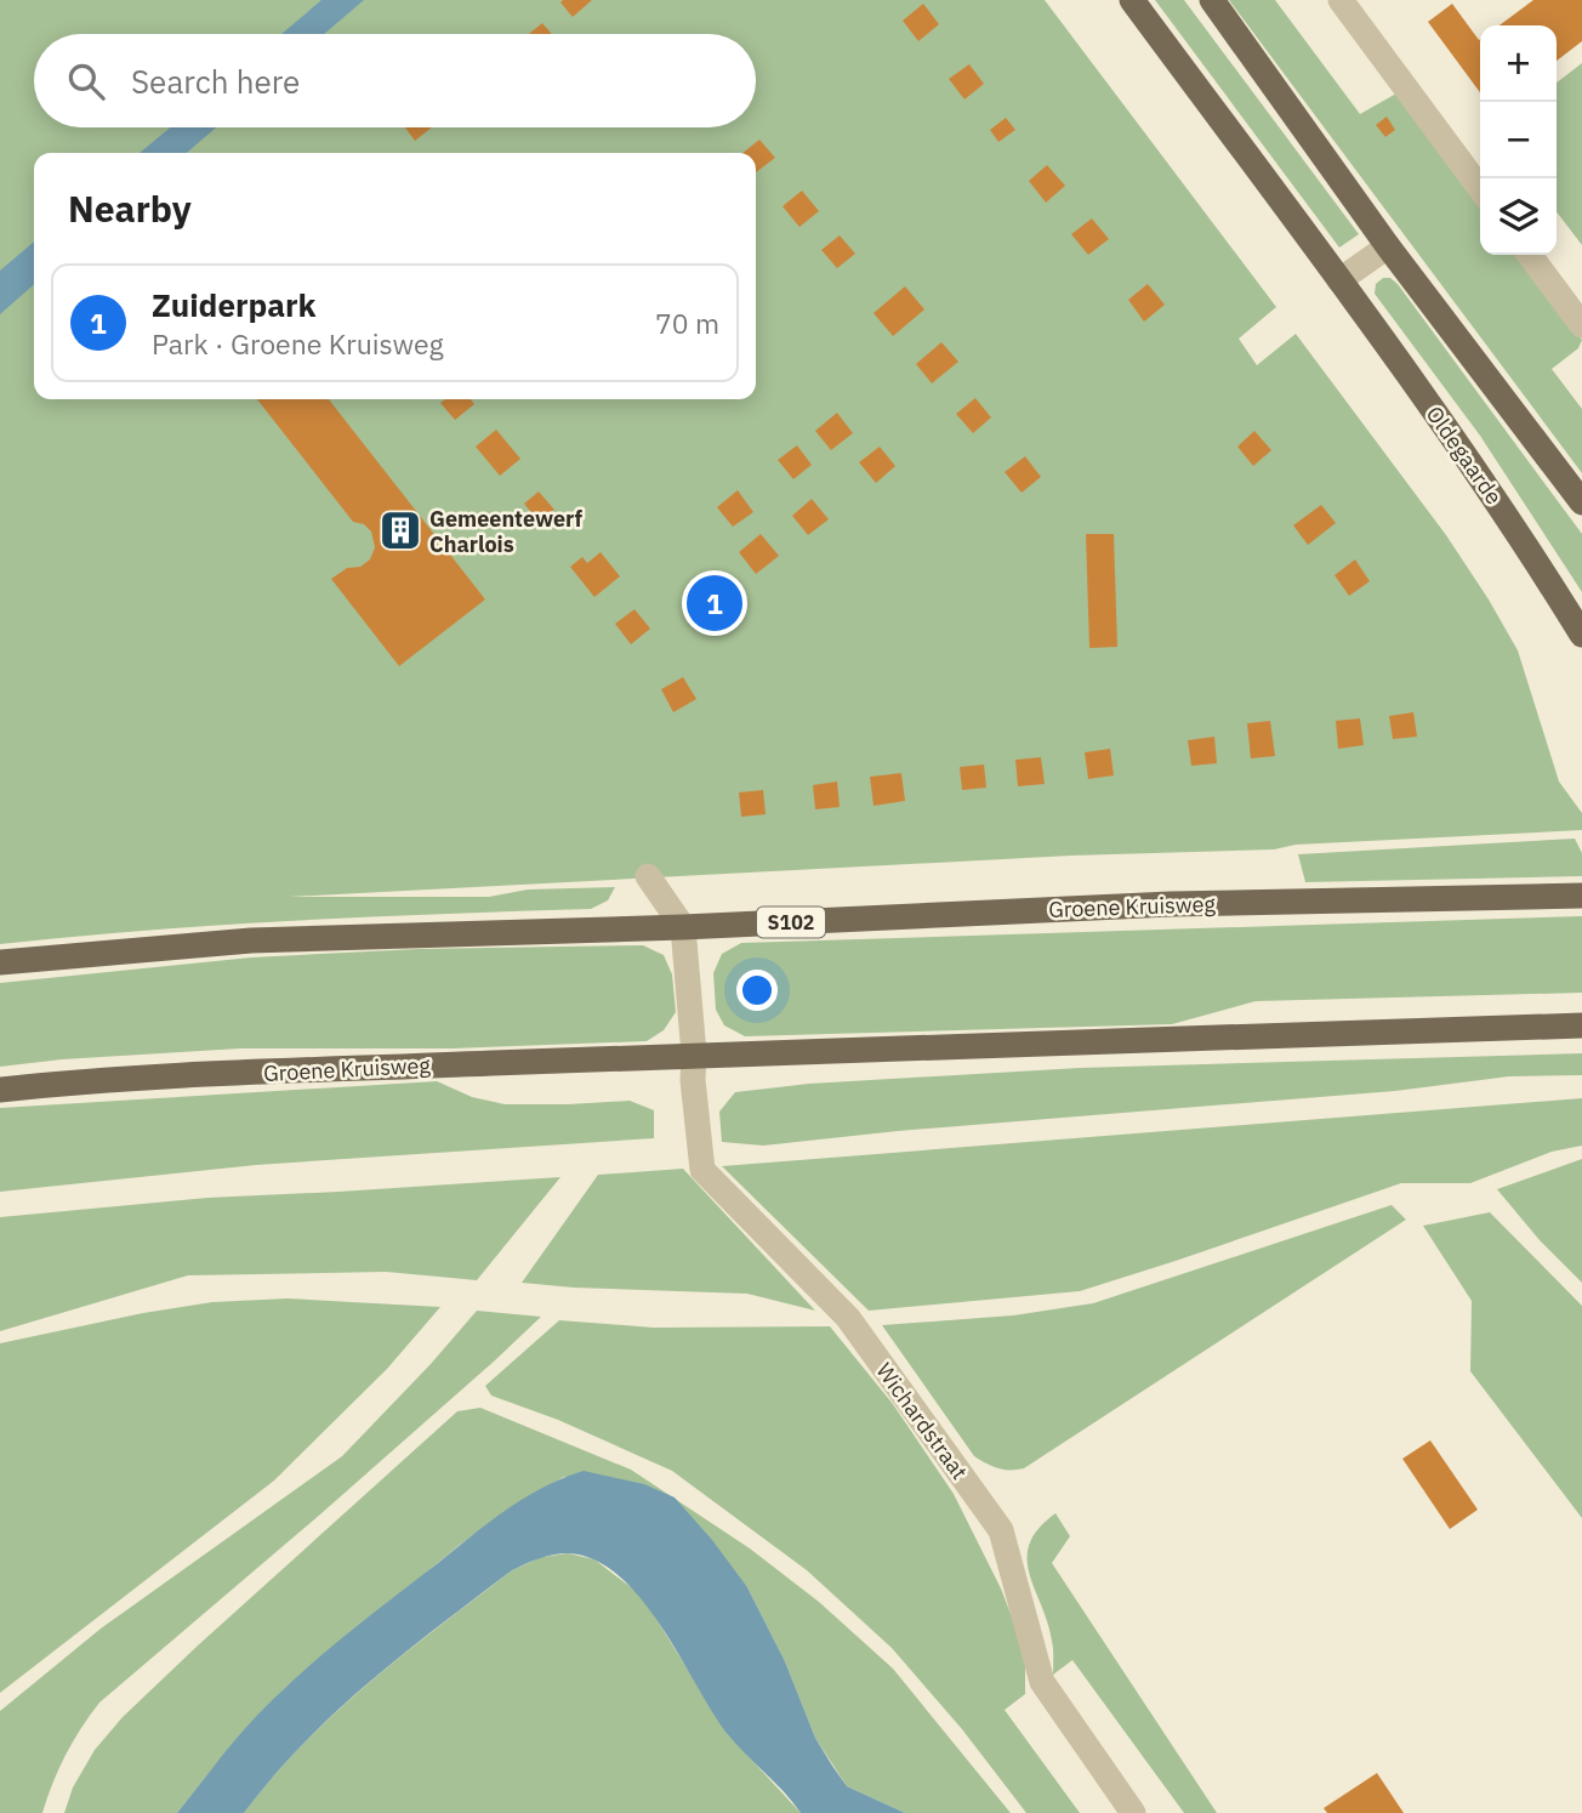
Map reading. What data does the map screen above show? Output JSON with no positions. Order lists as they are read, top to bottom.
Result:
{
  "streets": {
    "main road": ["Oldegaarde", "Groene Kruisweg", "S102"],
    "street": ["Wichardstraat"]
  },
  "crossings": [
    ["Groene Kruisweg", "Wichardstraat"]
  ],
  "places": {
    "building": ["Gemeentewerf Charlois"]
  },
  "page": {
    "map_buttons": ["+", "−"],
    "search": "Search here",
    "heading": "Nearby",
    "list": [
      {
        "mark": "1",
        "name": "Zuiderpark",
        "note": "Park · Groene Kruisweg",
        "value": "70 m"
      }
    ],
    "pins": "1"
  }
}
